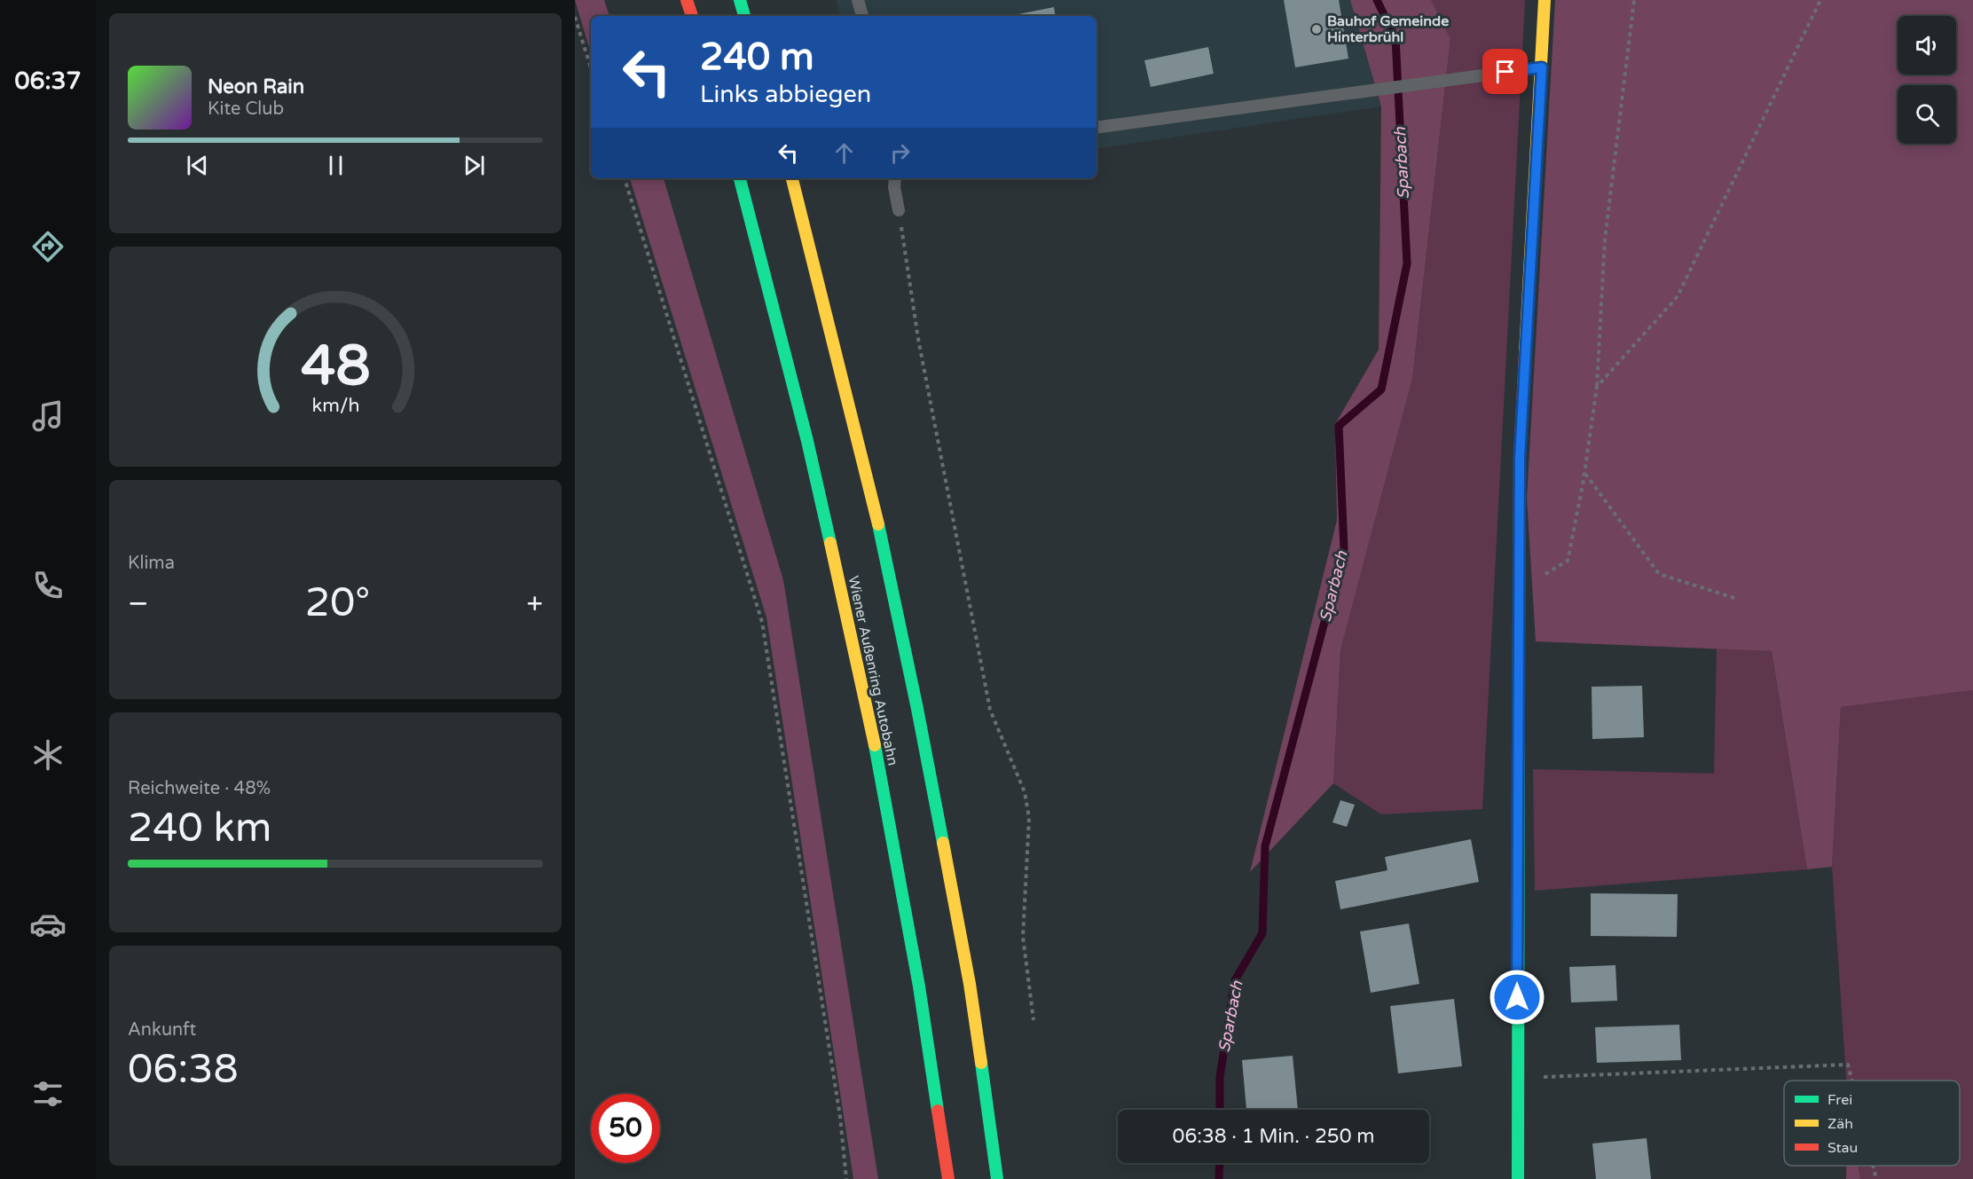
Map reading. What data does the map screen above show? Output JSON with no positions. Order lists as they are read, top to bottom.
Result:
{
  "streets": {
    "main road": ["Wiener Außenring Autobahn"]
  },
  "water": ["Sparbach"],
  "places": ["Bauhof Gemeinde Hinterbrühl"],
  "legend": ["Frei", "Zäh", "Stau"],
  "page": {
    "tabs": "06:37",
    "turn": ["240 m", "Links abbiegen"],
    "song": ["Neon Rain", "Kite Club"],
    "tile": [
      "Klima",
      ["Reichweite · 48%", "240 km"],
      ["Ankunft", "06:38"]
    ],
    "heat": ["−", "20°", "+"],
    "limit": "50",
    "trip": "06:38 · 1 Min. · 250 m",
    "gauge": ["48", "km/h"]
  }
}
